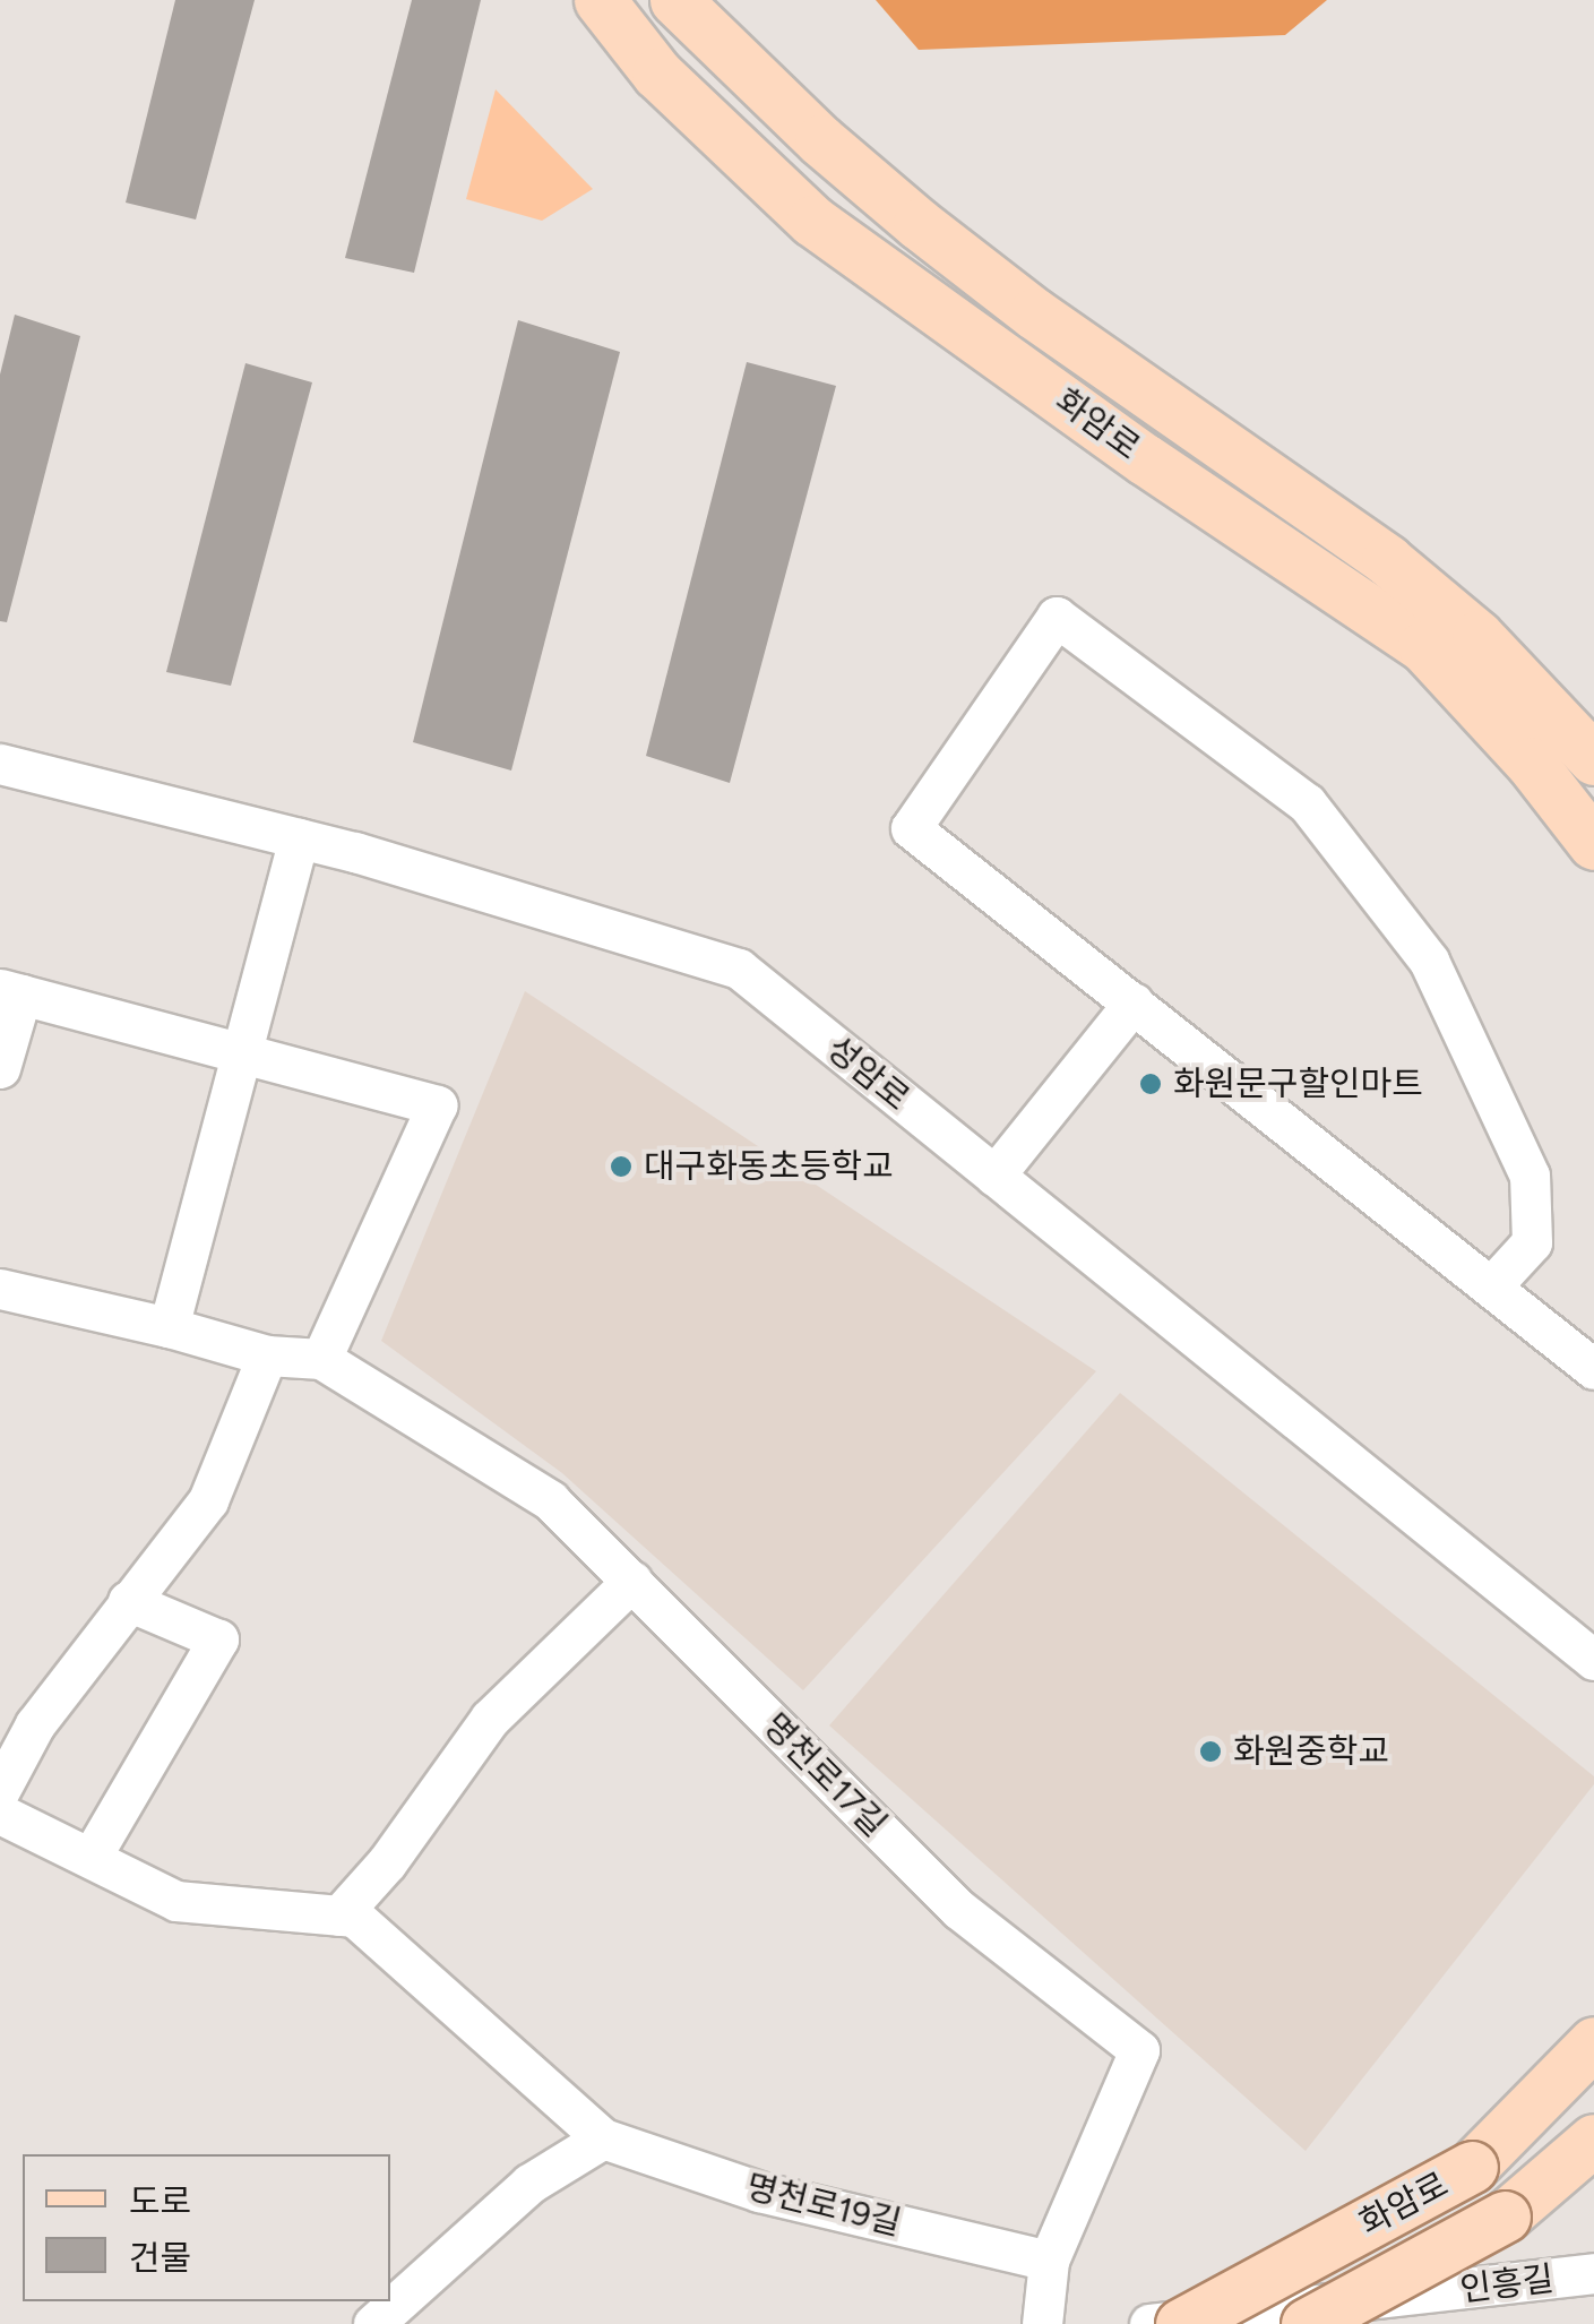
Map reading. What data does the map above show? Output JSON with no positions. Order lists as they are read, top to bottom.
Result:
{
  "streets": {
    "main road": ["화암로"],
    "street": [
      "성암로",
      "명천로17길",
      "명천로19길",
      "인흥길"
    ]
  },
  "crossings": [
    ["명천로17길", "명천로19길"]
  ],
  "places": ["화원문구할인마트", "대구화동초등학교", "화원중학교"],
  "legend": ["도로", "건물"]
}
